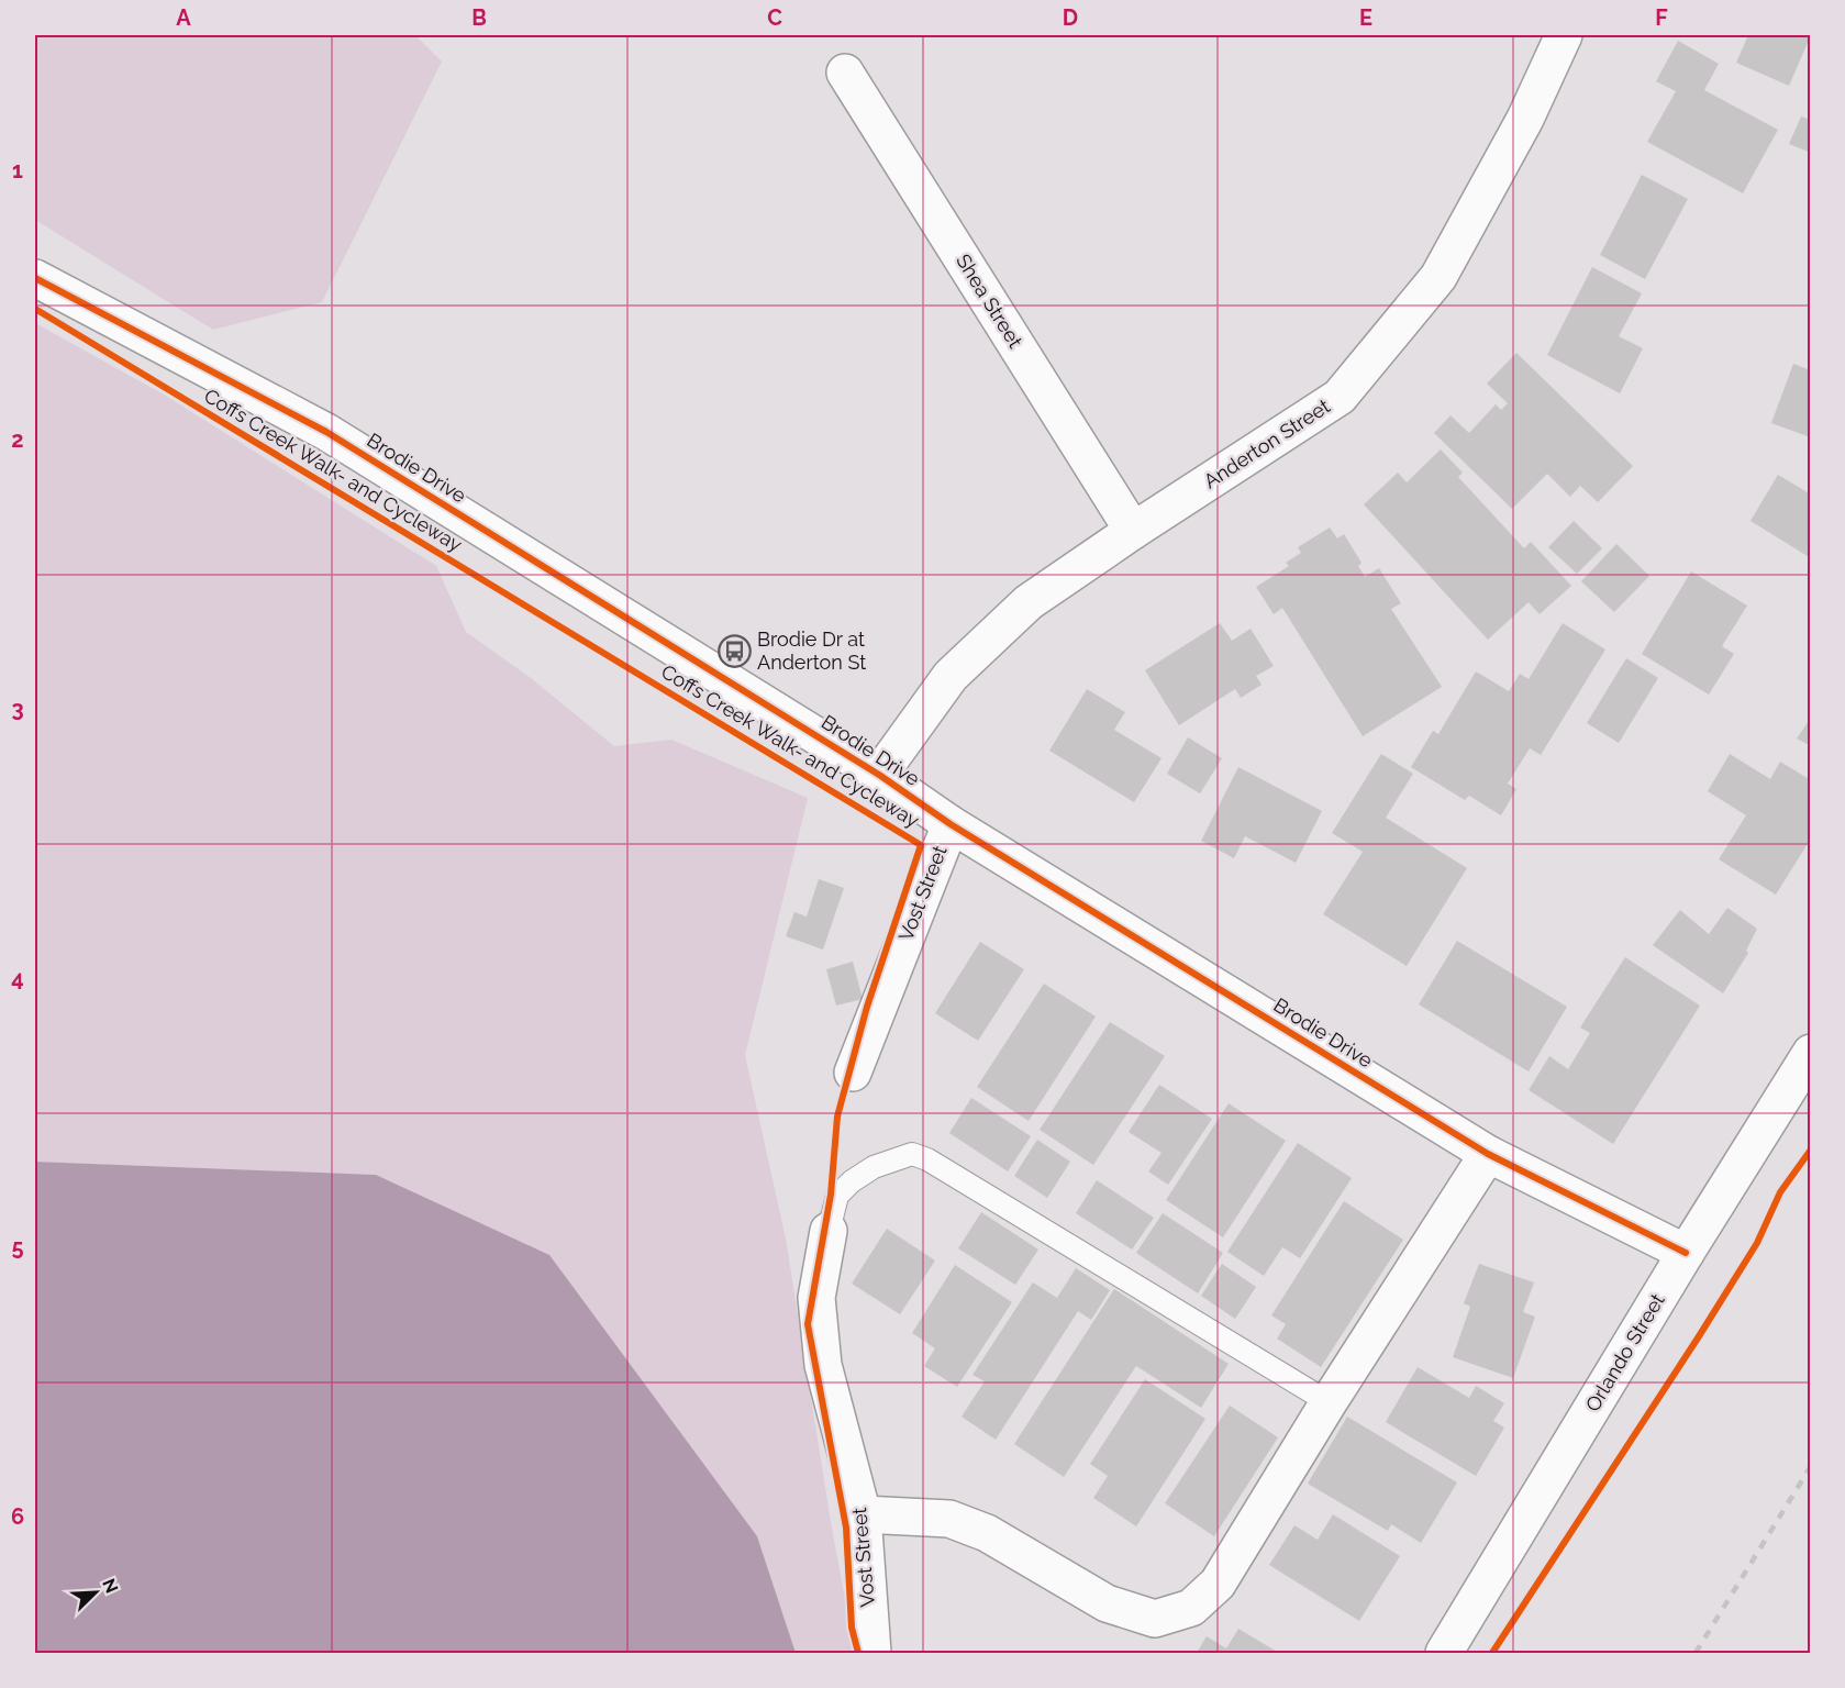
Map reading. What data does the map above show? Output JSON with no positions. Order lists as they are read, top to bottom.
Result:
{
  "streets": {
    "street": [
      "Shea Street",
      "Anderton Street",
      "Brodie Drive",
      "Vost Street",
      "Orlando Street"
    ],
    "cycle path": ["Coffs Creek Walk- and Cycleway"]
  },
  "crossings": [
    ["Shea Street", "Anderton Street"],
    ["Anderton Street", "Brodie Drive"],
    ["Brodie Drive", "Vost Street"],
    ["Brodie Drive", "Orlando Street"]
  ],
  "places": {
    "bus stop": ["Brodie Dr at Anderton St"]
  },
  "north": "top right",
  "grid": {
    "columns": [
      "A",
      "B",
      "C",
      "D",
      "E",
      "F"
    ],
    "rows": [
      "1",
      "2",
      "3",
      "4",
      "5",
      "6"
    ]
  }
}
